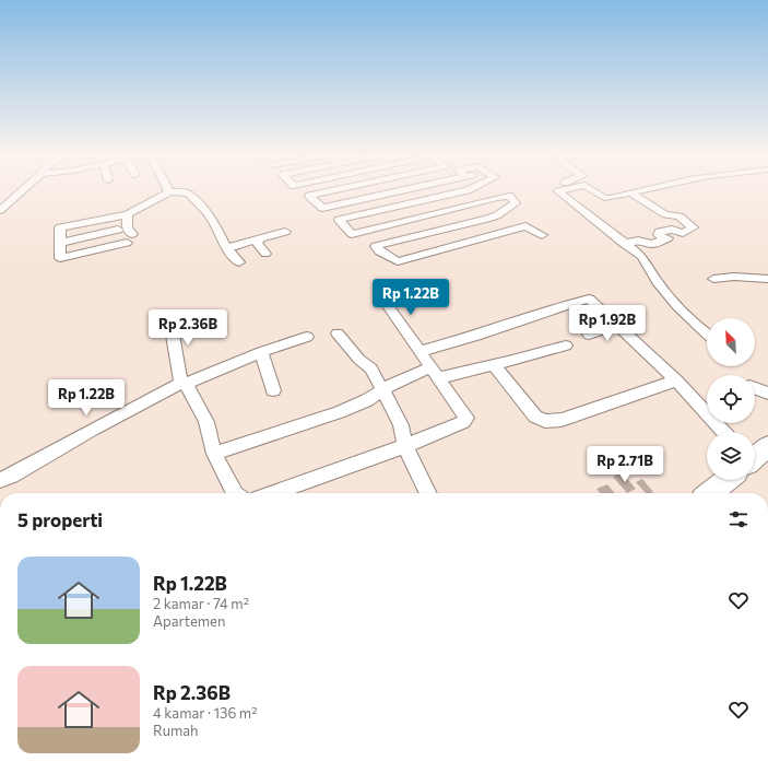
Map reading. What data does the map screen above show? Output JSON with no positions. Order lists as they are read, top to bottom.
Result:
{
  "north": "top left",
  "page": {
    "price": [
      "Rp 1.22B",
      "Rp 1.92B",
      "Rp 2.36B",
      "Rp 1.22B",
      "Rp 2.71B"
    ],
    "heading": "5 properti",
    "list": [
      {
        "name": "Rp 1.22B",
        "note": "2 kamar · 74 m² · Apartemen"
      },
      {
        "name": "Rp 2.36B",
        "note": "4 kamar · 136 m² · Rumah"
      }
    ]
  }
}
